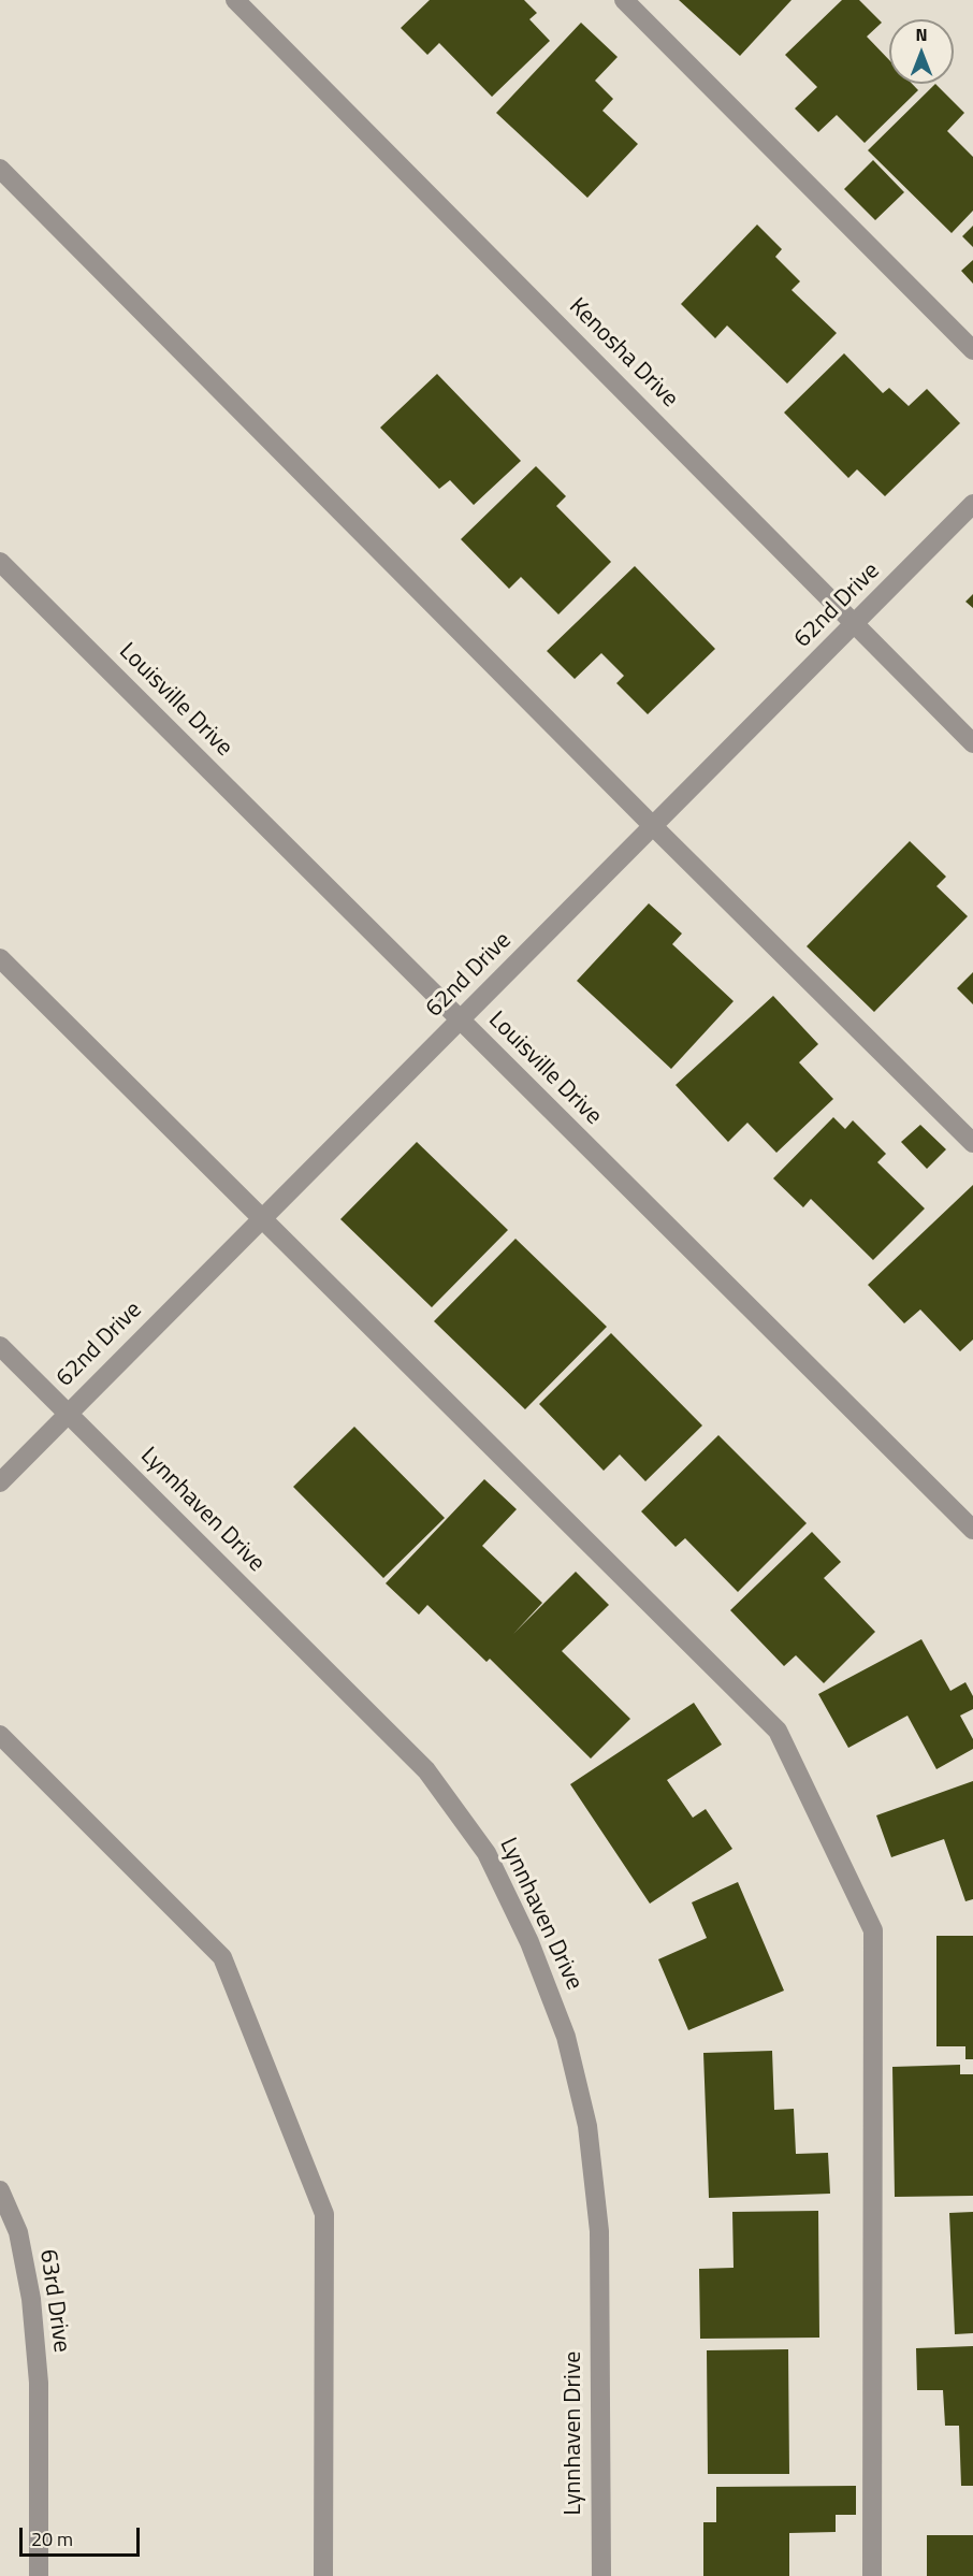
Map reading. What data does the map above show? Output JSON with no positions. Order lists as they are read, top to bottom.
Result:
{
  "streets": {
    "street": [
      "Kenosha Drive",
      "62nd Drive",
      "Louisville Drive",
      "Lynnhaven Drive",
      "63rd Drive"
    ]
  },
  "crossings": [
    ["Kenosha Drive", "62nd Drive"],
    ["62nd Drive", "Louisville Drive"],
    ["62nd Drive", "Lynnhaven Drive"]
  ],
  "scale_bar": "20 m",
  "north": "top"
}
